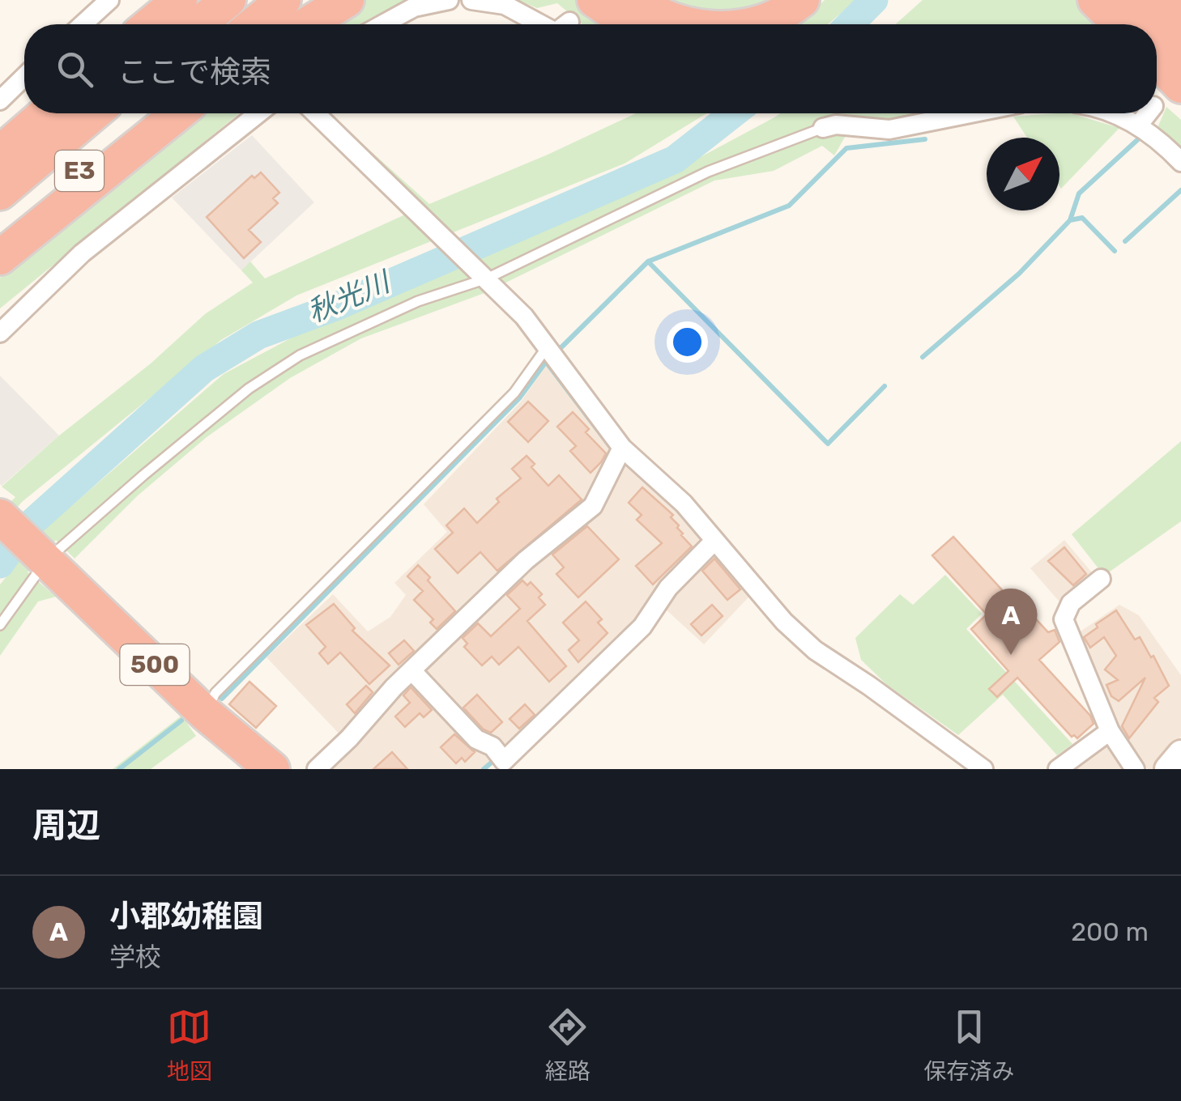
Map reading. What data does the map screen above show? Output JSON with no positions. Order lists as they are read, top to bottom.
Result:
{
  "streets": {
    "highway": ["E3", "500"]
  },
  "water": ["秋光川"],
  "north": "top right",
  "page": {
    "search": "ここで検索",
    "pins": "A",
    "heading": "周辺",
    "list": [
      {
        "mark": "A",
        "name": "小郡幼稚園",
        "note": "学校",
        "value": "200 m"
      }
    ],
    "nav": ["地図", "経路", "保存済み"]
  }
}
